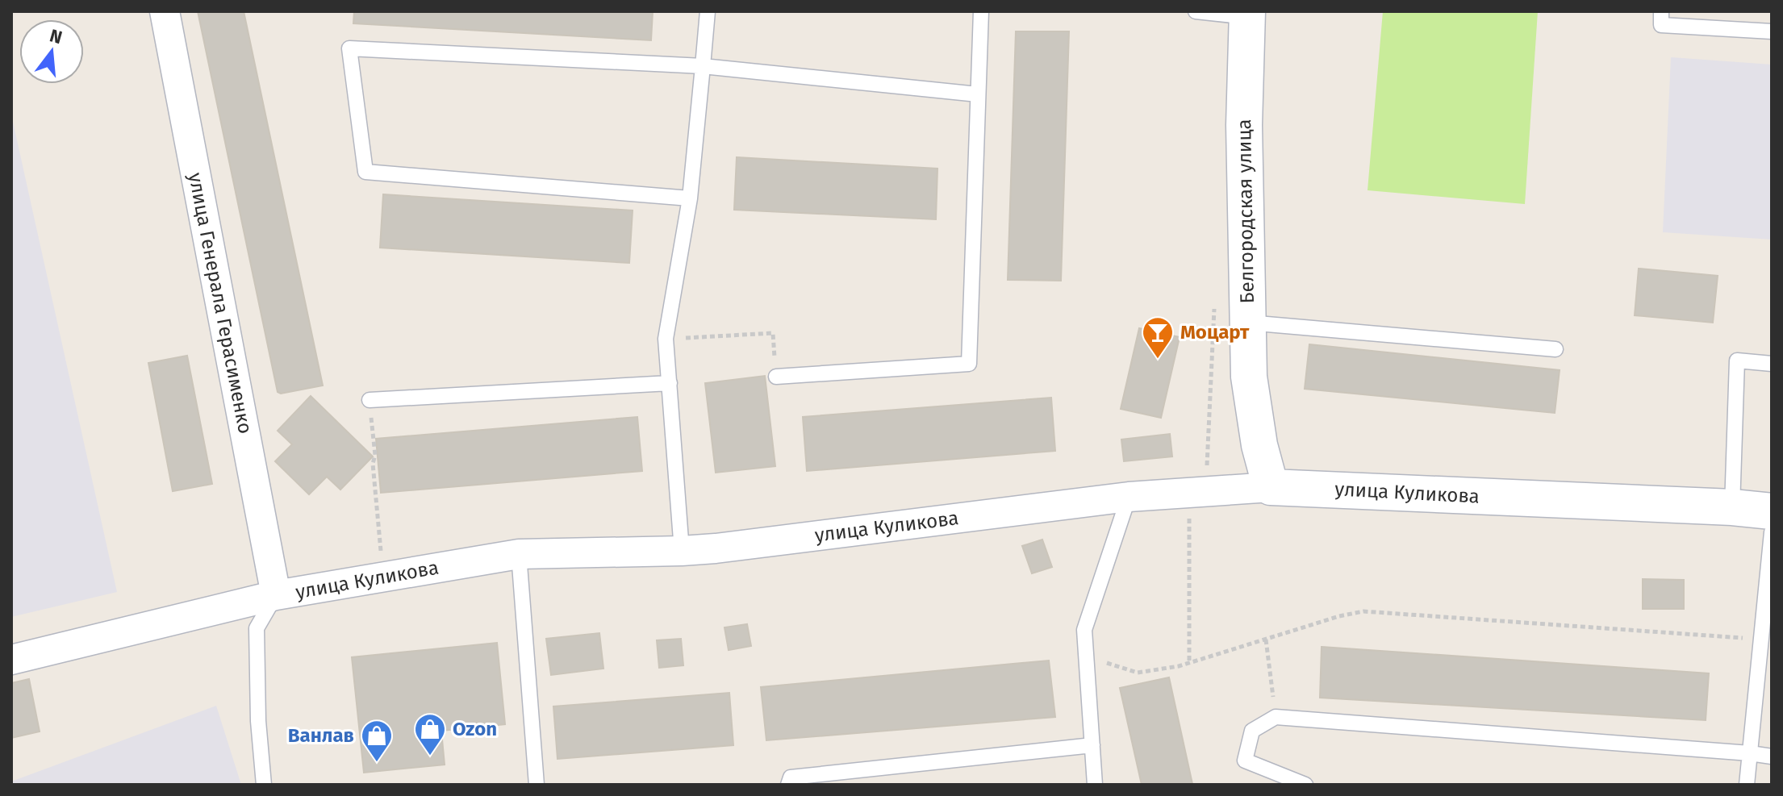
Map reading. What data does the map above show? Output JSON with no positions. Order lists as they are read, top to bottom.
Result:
{
  "streets": {
    "main road": ["Белгородская улица", "улица Куликова"],
    "street": ["улица Генерала Герасименко"]
  },
  "crossings": [
    ["Белгородская улица", "улица Куликова"],
    ["улица Генерала Герасименко", "улица Куликова"]
  ],
  "places": {
    "bar": ["Моцарт"],
    "shop": ["Ozon", "Ванлав"]
  },
  "north": "top"
}
